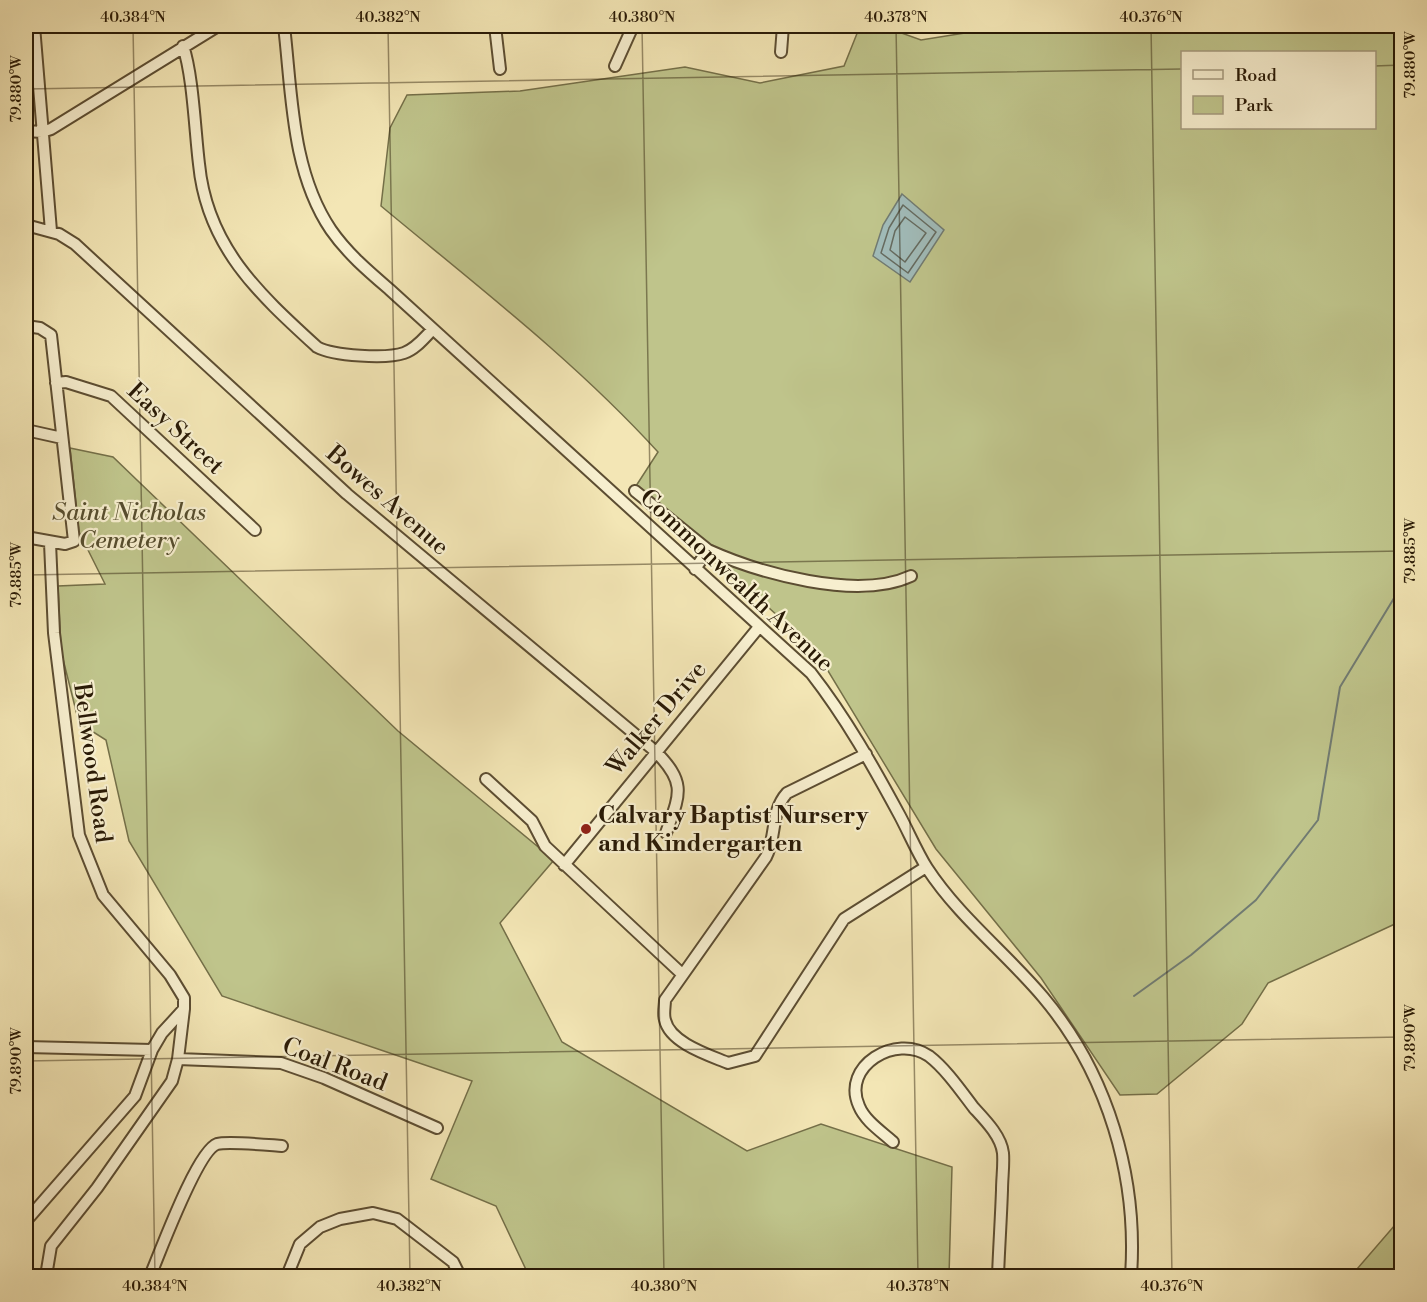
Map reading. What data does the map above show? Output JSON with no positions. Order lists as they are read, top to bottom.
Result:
{
  "streets": {
    "street": [
      "Easy Street",
      "Bowes Avenue",
      "Commonwealth Avenue",
      "Walker Drive",
      "Bellwood Road",
      "Coal Road"
    ]
  },
  "crossings": [
    ["Bowes Avenue", "Walker Drive"],
    ["Commonwealth Avenue", "Walker Drive"],
    ["Bellwood Road", "Coal Road"]
  ],
  "parks": ["Saint Nicholas Cemetery"],
  "places": ["Calvary Baptist Nursery and Kindergarten"],
  "legend": ["Road", "Park"],
  "coordinates": [
    "40.384°N",
    "40.382°N",
    "40.380°N",
    "40.378°N",
    "40.376°N",
    "79.880°W",
    "79.885°W",
    "79.890°W"
  ]
}
